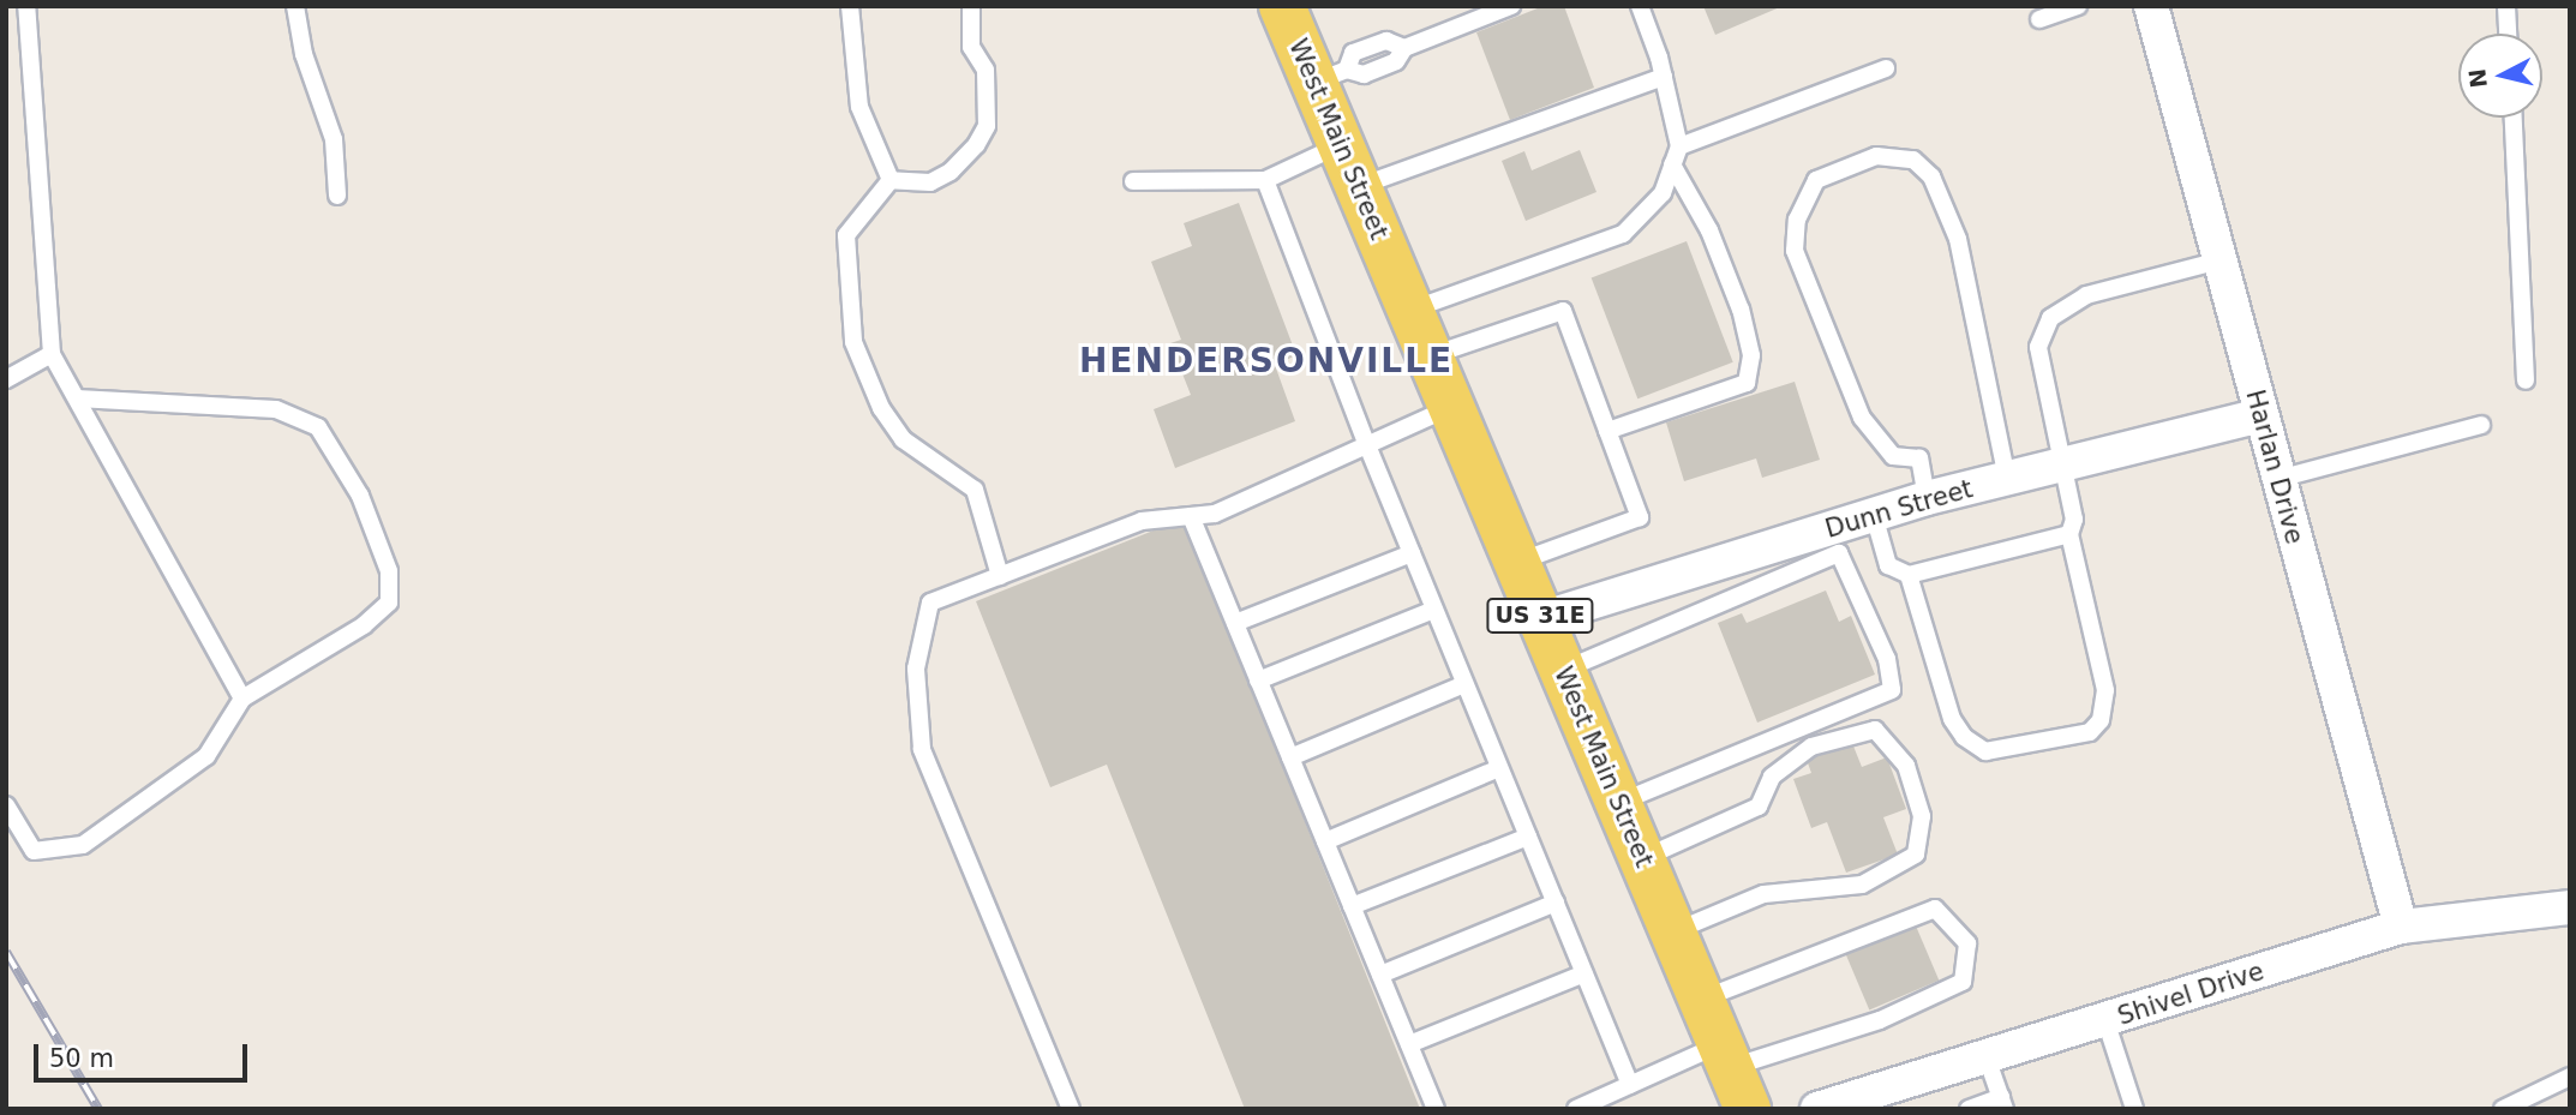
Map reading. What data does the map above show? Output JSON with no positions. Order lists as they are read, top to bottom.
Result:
{
  "streets": {
    "main road": ["West Main Street", "US 31E"],
    "street": ["Harlan Drive", "Dunn Street", "Shivel Drive"]
  },
  "crossings": [
    ["West Main Street", "Dunn Street"],
    ["Harlan Drive", "Dunn Street"],
    ["Harlan Drive", "Shivel Drive"]
  ],
  "districts": ["HENDERSONVILLE"],
  "scale_bar": "50 m",
  "north": "left"
}
